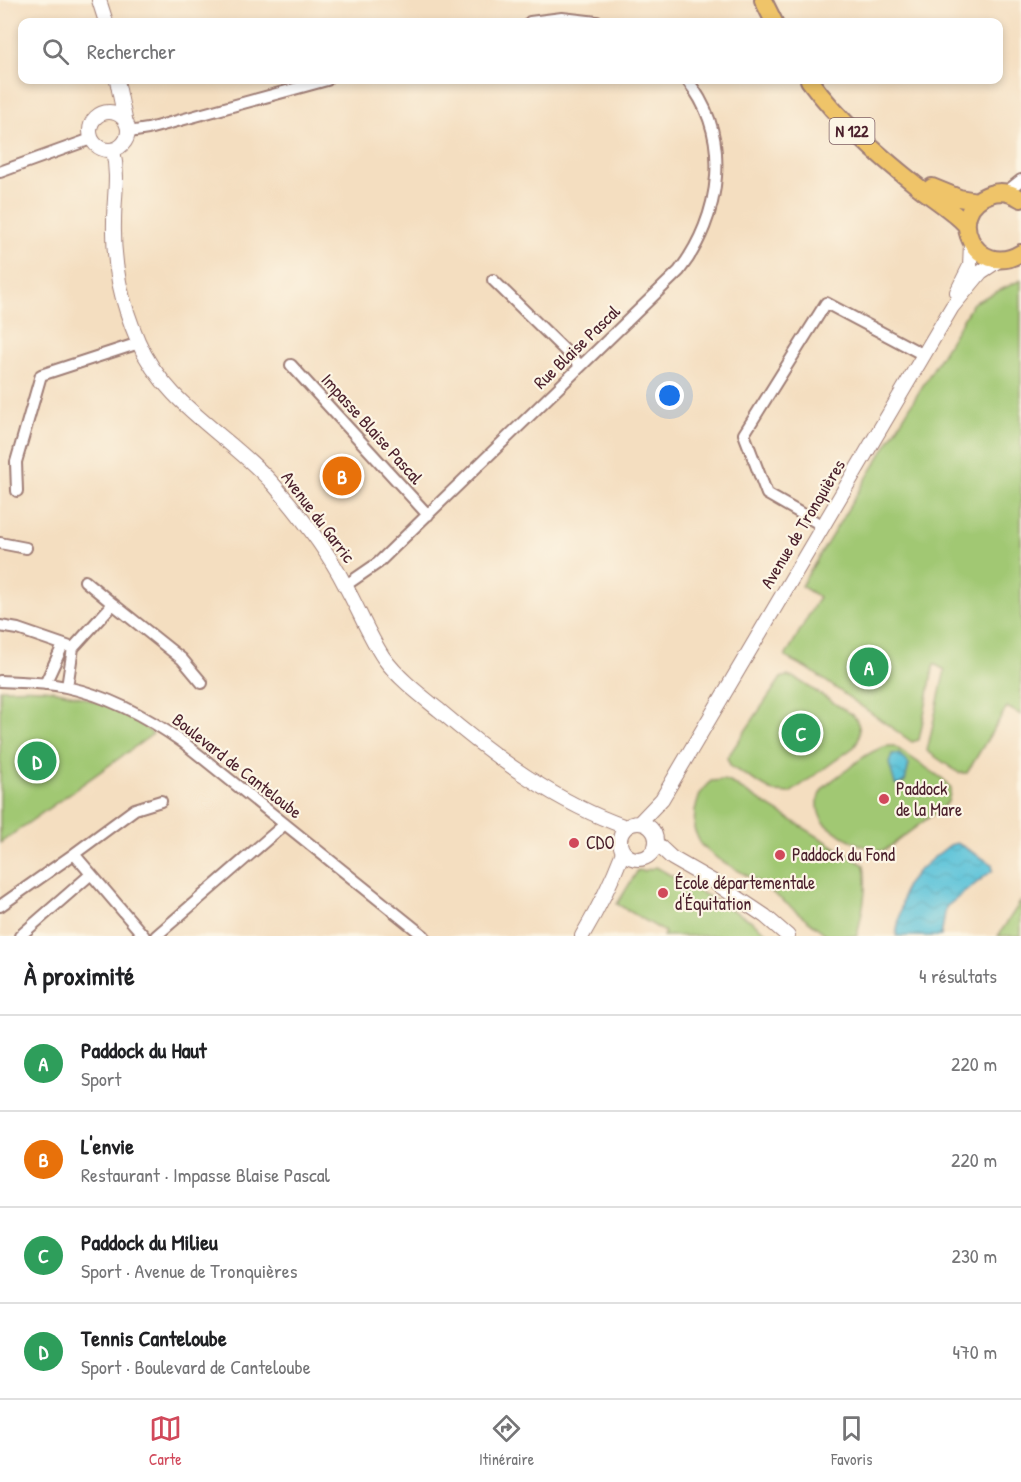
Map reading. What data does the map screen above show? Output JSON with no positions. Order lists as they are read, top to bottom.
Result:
{
  "streets": {
    "main road": ["N 122"],
    "street": [
      "Rue Blaise Pascal",
      "Impasse Blaise Pascal",
      "Avenue du Garric",
      "Avenue de Tronquières",
      "Boulevard de Canteloube"
    ]
  },
  "crossings": [
    ["Rue Blaise Pascal", "Impasse Blaise Pascal"],
    ["Rue Blaise Pascal", "Avenue du Garric"],
    ["Avenue du Garric", "Avenue de Tronquières"]
  ],
  "places": [
    "Paddock de la Mare",
    "CDO",
    "Paddock du Fond",
    "École départementale d'Équitation"
  ],
  "page": {
    "search": "Rechercher",
    "pins": [
      "B",
      "A",
      "C",
      "D"
    ],
    "heading": ["À proximité", "4 résultats"],
    "list": [
      {
        "mark": "A",
        "name": "Paddock du Haut",
        "note": "Sport",
        "value": "220 m"
      },
      {
        "mark": "B",
        "name": "L'envie",
        "note": "Restaurant · Impasse Blaise Pascal",
        "value": "220 m"
      },
      {
        "mark": "C",
        "name": "Paddock du Milieu",
        "note": "Sport · Avenue de Tronquières",
        "value": "230 m"
      },
      {
        "mark": "D",
        "name": "Tennis Canteloube",
        "note": "Sport · Boulevard de Canteloube",
        "value": "470 m"
      }
    ],
    "nav": ["Carte", "Itinéraire", "Favoris"]
  }
}
